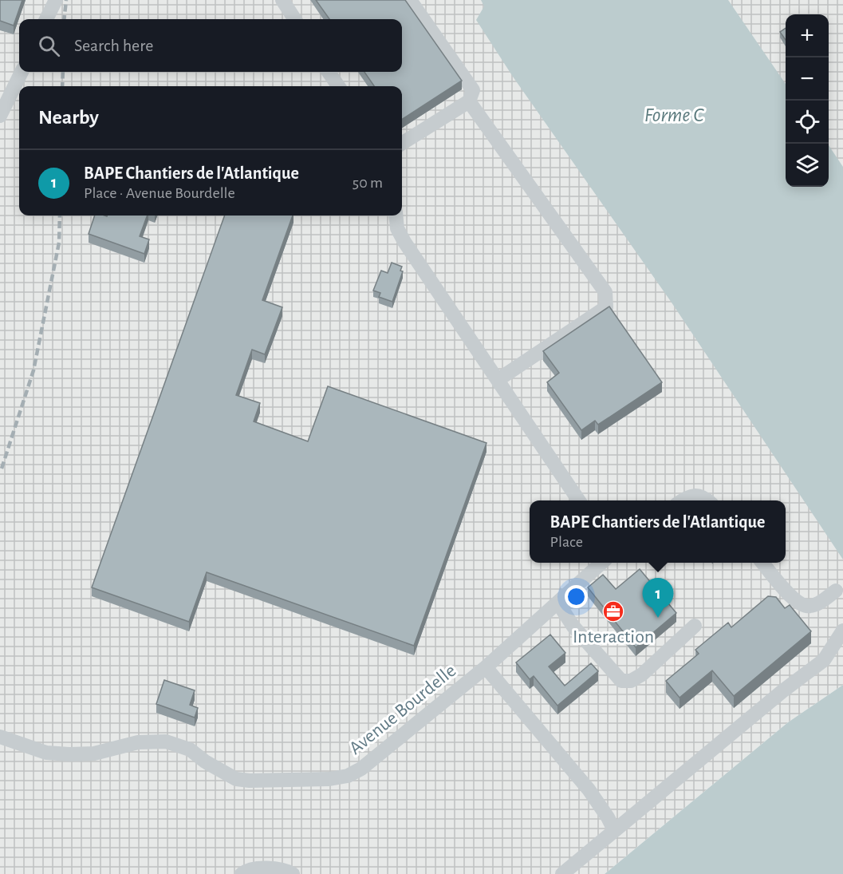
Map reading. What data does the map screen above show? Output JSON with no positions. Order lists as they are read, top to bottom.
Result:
{
  "streets": {
    "street": ["Avenue Bourdelle"]
  },
  "water": ["Forme C"],
  "places": {
    "office": ["Interaction"]
  },
  "page": {
    "map_buttons": ["+", "−"],
    "search": "Search here",
    "heading": "Nearby",
    "list": [
      {
        "mark": "1",
        "name": "BAPE Chantiers de l'Atlantique",
        "note": "Place · Avenue Bourdelle",
        "value": "50 m"
      }
    ],
    "popup": ["BAPE Chantiers de l'Atlantique", "Place"],
    "pins": "1"
  }
}
